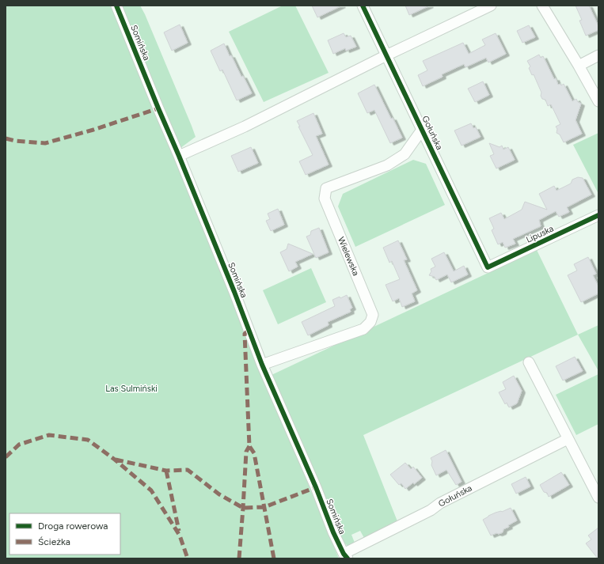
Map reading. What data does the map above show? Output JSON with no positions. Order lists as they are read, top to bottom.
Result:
{
  "streets": {
    "street": [
      "Somińska",
      "Gołuńska",
      "Lipuska",
      "Wielewska"
    ]
  },
  "crossings": [
    ["Somińska", "Gołuńska"],
    ["Somińska", "Wielewska"],
    ["Gołuńska", "Lipuska"],
    ["Gołuńska", "Wielewska"]
  ],
  "parks": ["Las Sulmiński"],
  "legend": ["Droga rowerowa", "Ścieżka"]
}
